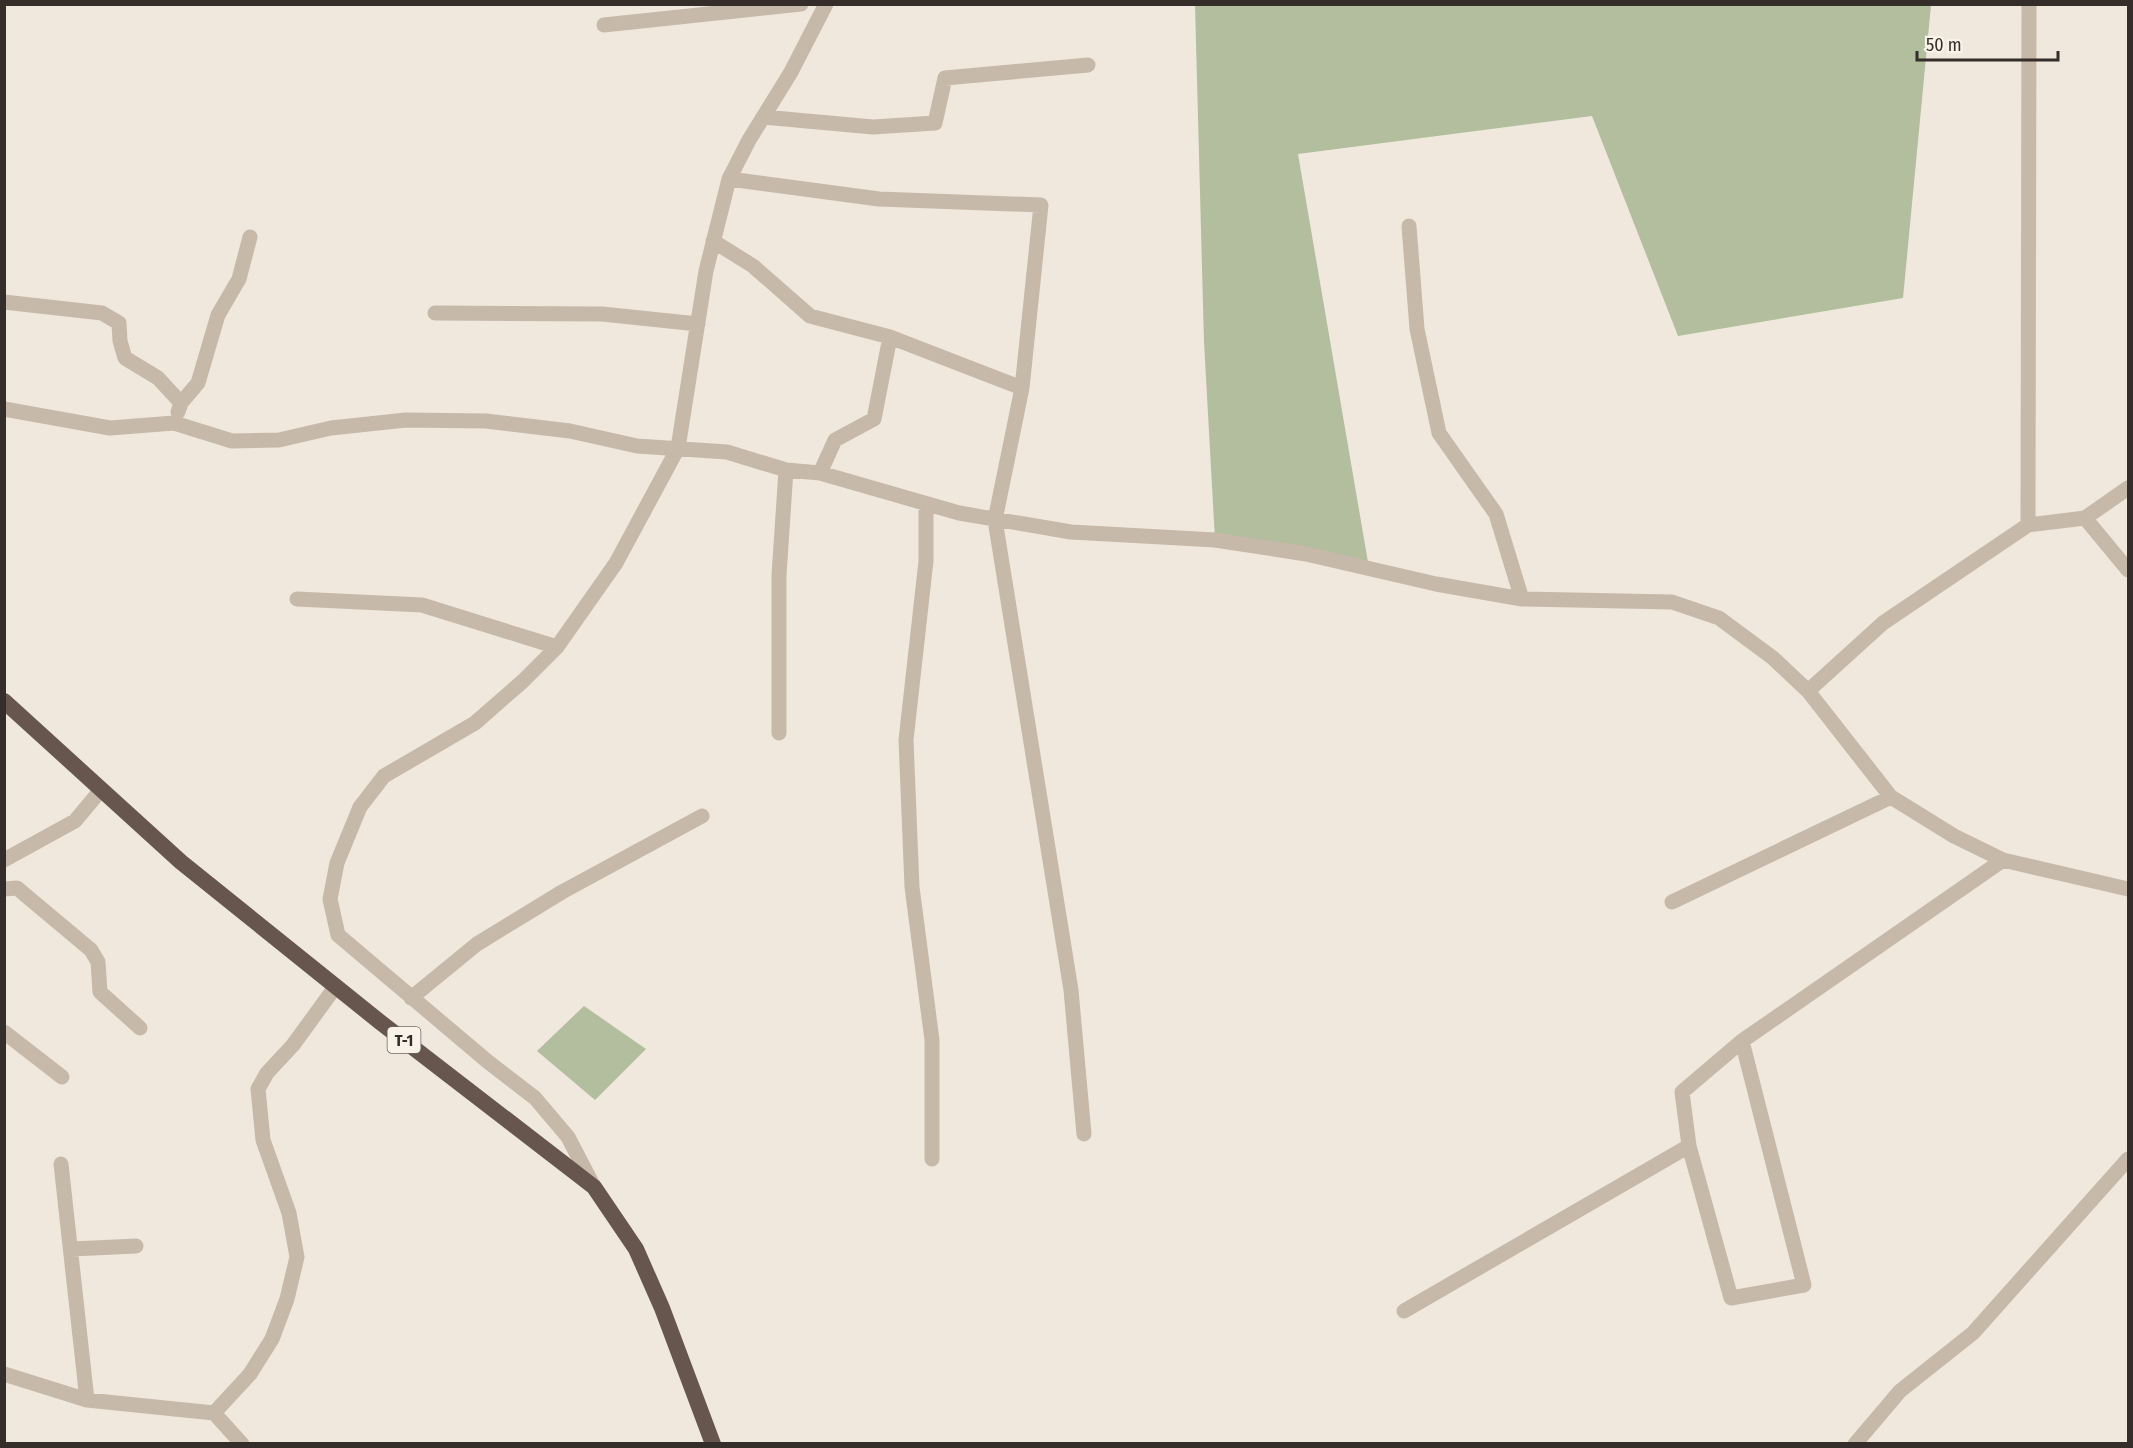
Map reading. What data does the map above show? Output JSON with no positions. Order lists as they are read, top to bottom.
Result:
{
  "streets": {
    "highway": ["T-1"]
  },
  "scale_bar": "50 m"
}
